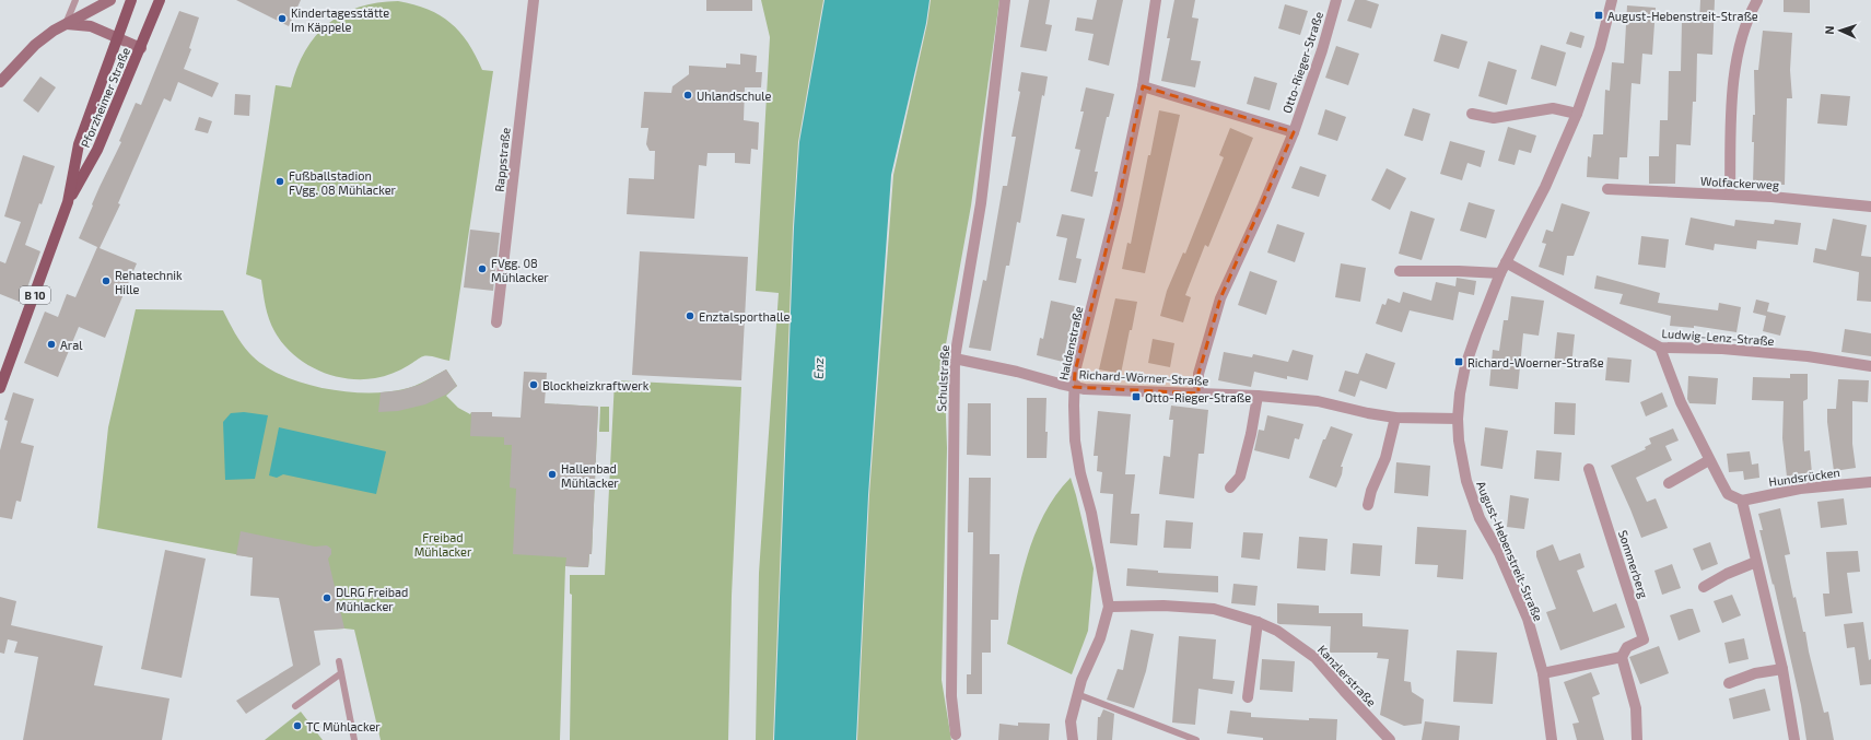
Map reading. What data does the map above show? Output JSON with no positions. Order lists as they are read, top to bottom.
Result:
{
  "streets": {
    "main road": ["Pforzheimer Straße", "B 10"],
    "street": [
      "Otto-Rieger-Straße",
      "Rappstraße",
      "Wolfackerweg",
      "Ludwig-Lenz-Straße",
      "Haldenstraße",
      "Richard-Wörner-Straße",
      "Schulstraße",
      "Hundsrücken",
      "August-Hebenstreit-Straße",
      "Sommerberg",
      "Kanzlerstraße"
    ]
  },
  "crossings": [
    ["Otto-Rieger-Straße", "Haldenstraße"],
    ["Otto-Rieger-Straße", "Richard-Wörner-Straße"],
    ["Ludwig-Lenz-Straße", "August-Hebenstreit-Straße"],
    ["Haldenstraße", "Richard-Wörner-Straße"],
    ["Haldenstraße", "Kanzlerstraße"],
    ["Richard-Wörner-Straße", "Schulstraße"],
    ["Richard-Wörner-Straße", "August-Hebenstreit-Straße"],
    ["August-Hebenstreit-Straße", "Sommerberg"]
  ],
  "water": ["Enz"],
  "parks": ["Freibad Mühlacker"],
  "places": {
    "transit": ["August-Hebenstreit-Straße", "Richard-Woerner-Straße", "Otto-Rieger-Straße"],
    "other": [
      "Kindertagesstätte Im Käppele",
      "Uhlandschule",
      "Fußballstadion FVgg. 08 Mühlacker",
      "FVgg. 08 Mühlacker",
      "Rehatechnik Hille",
      "Enztalsporthalle",
      "Aral",
      "Blockheizkraftwerk",
      "Hallenbad Mühlacker",
      "DLRG Freibad Mühlacker",
      "TC Mühlacker"
    ]
  },
  "north": "left"
}
